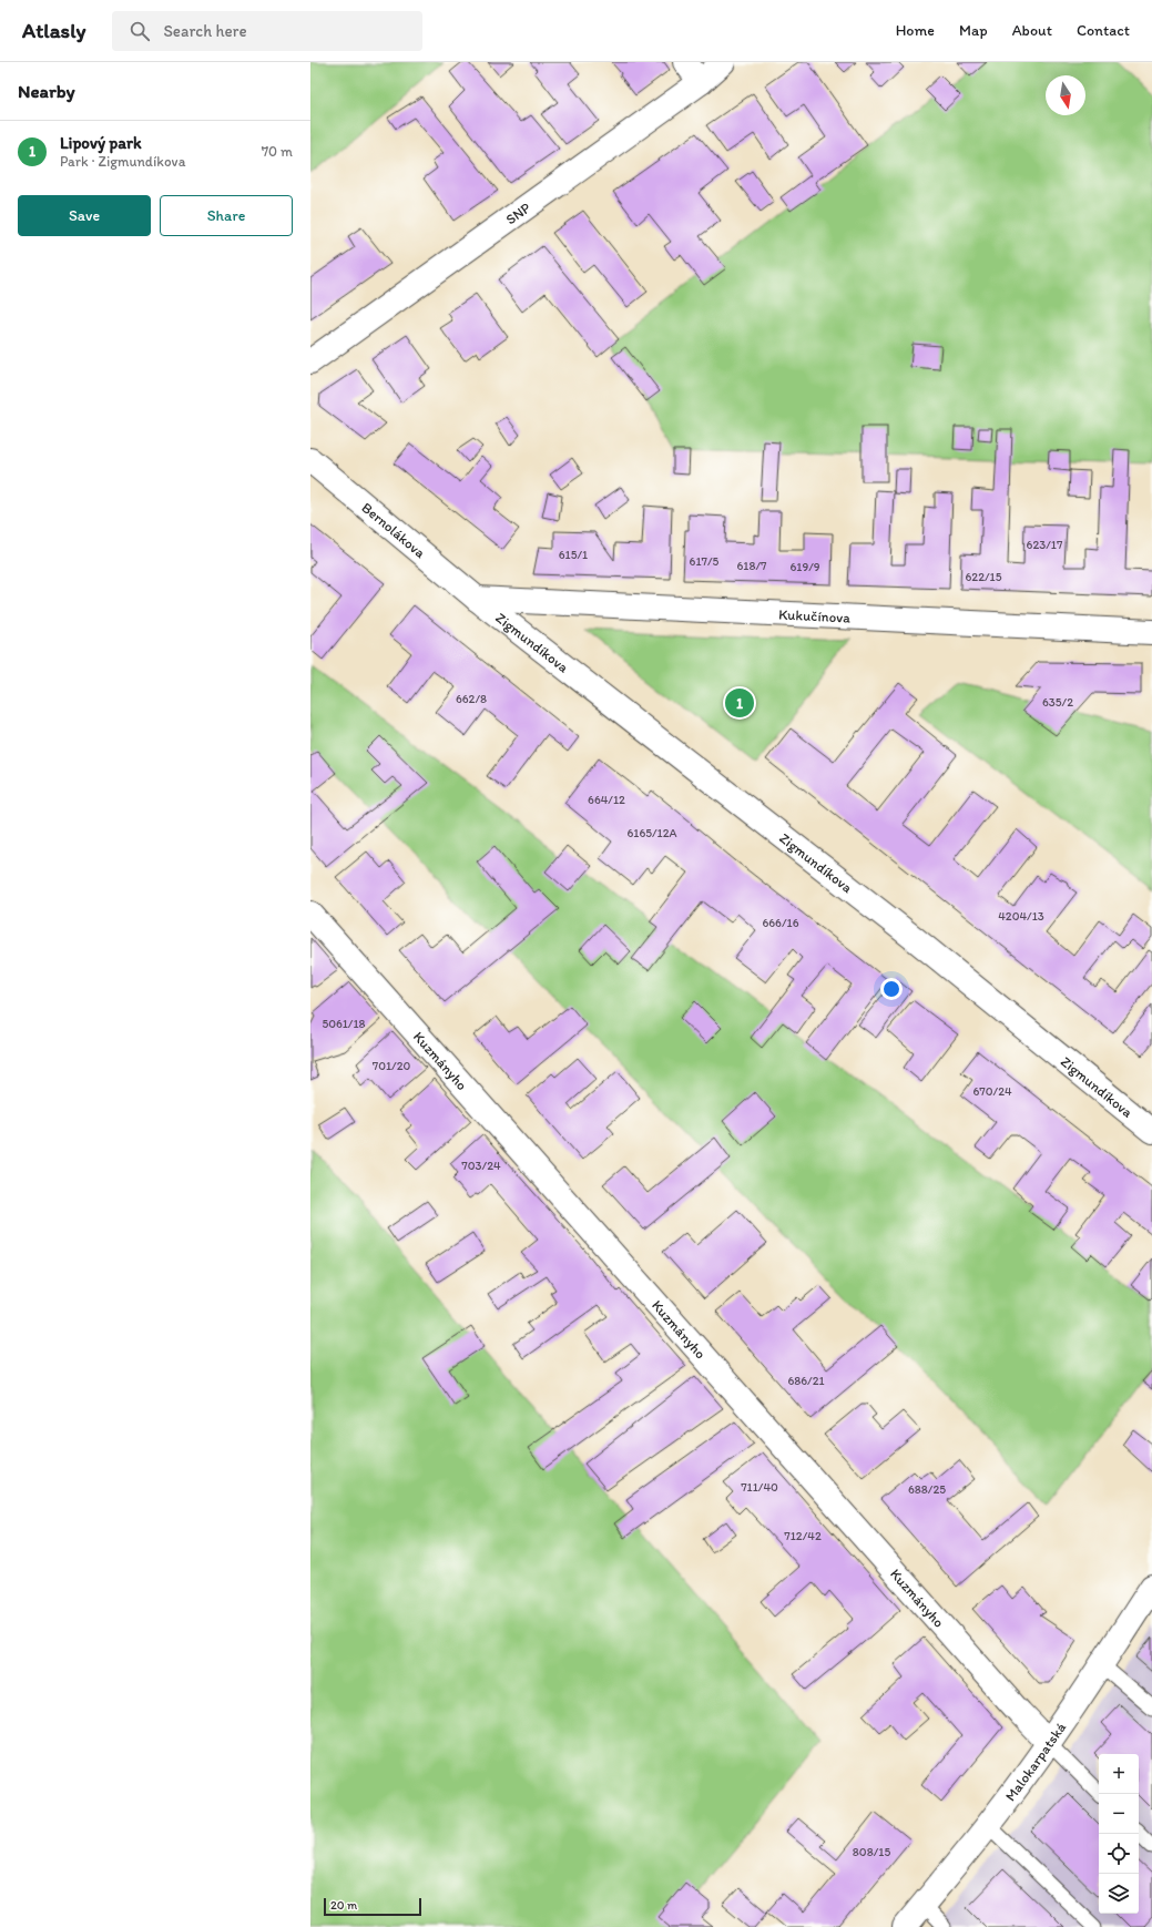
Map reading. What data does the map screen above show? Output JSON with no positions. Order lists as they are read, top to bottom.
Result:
{
  "streets": {
    "street": [
      "SNP",
      "Bernolákova",
      "Kukučínova",
      "Zigmundíkova",
      "Kuzmányho",
      "Malokarpatská"
    ]
  },
  "crossings": [
    ["Bernolákova", "Kukučínova"],
    ["Bernolákova", "Zigmundíkova"],
    ["Kukučínova", "Zigmundíkova"],
    ["Kuzmányho", "Malokarpatská"]
  ],
  "house_numbers": [
    "623/17",
    "615/1",
    "617/5",
    "618/7",
    "619/9",
    "622/15",
    "662/8",
    "635/2",
    "664/12",
    "6165/12A",
    "4204/13",
    "666/16",
    "5061/18",
    "701/20",
    "670/24",
    "703/24",
    "686/21",
    "711/40",
    "688/25",
    "712/42",
    "808/15"
  ],
  "scale_bar": "20 m",
  "north": "bottom",
  "page": {
    "header": "Atlasly",
    "search": "Search here",
    "nav": [
      "Home",
      "Map",
      "About",
      "Contact"
    ],
    "heading": "Nearby",
    "list": [
      {
        "mark": "1",
        "name": "Lipový park",
        "note": "Park · Zigmundíkova",
        "value": "70 m"
      }
    ],
    "buttons": ["Save", "Share"],
    "pins": "1",
    "map_buttons": ["+", "−"],
    "scale": "20 m"
  }
}
